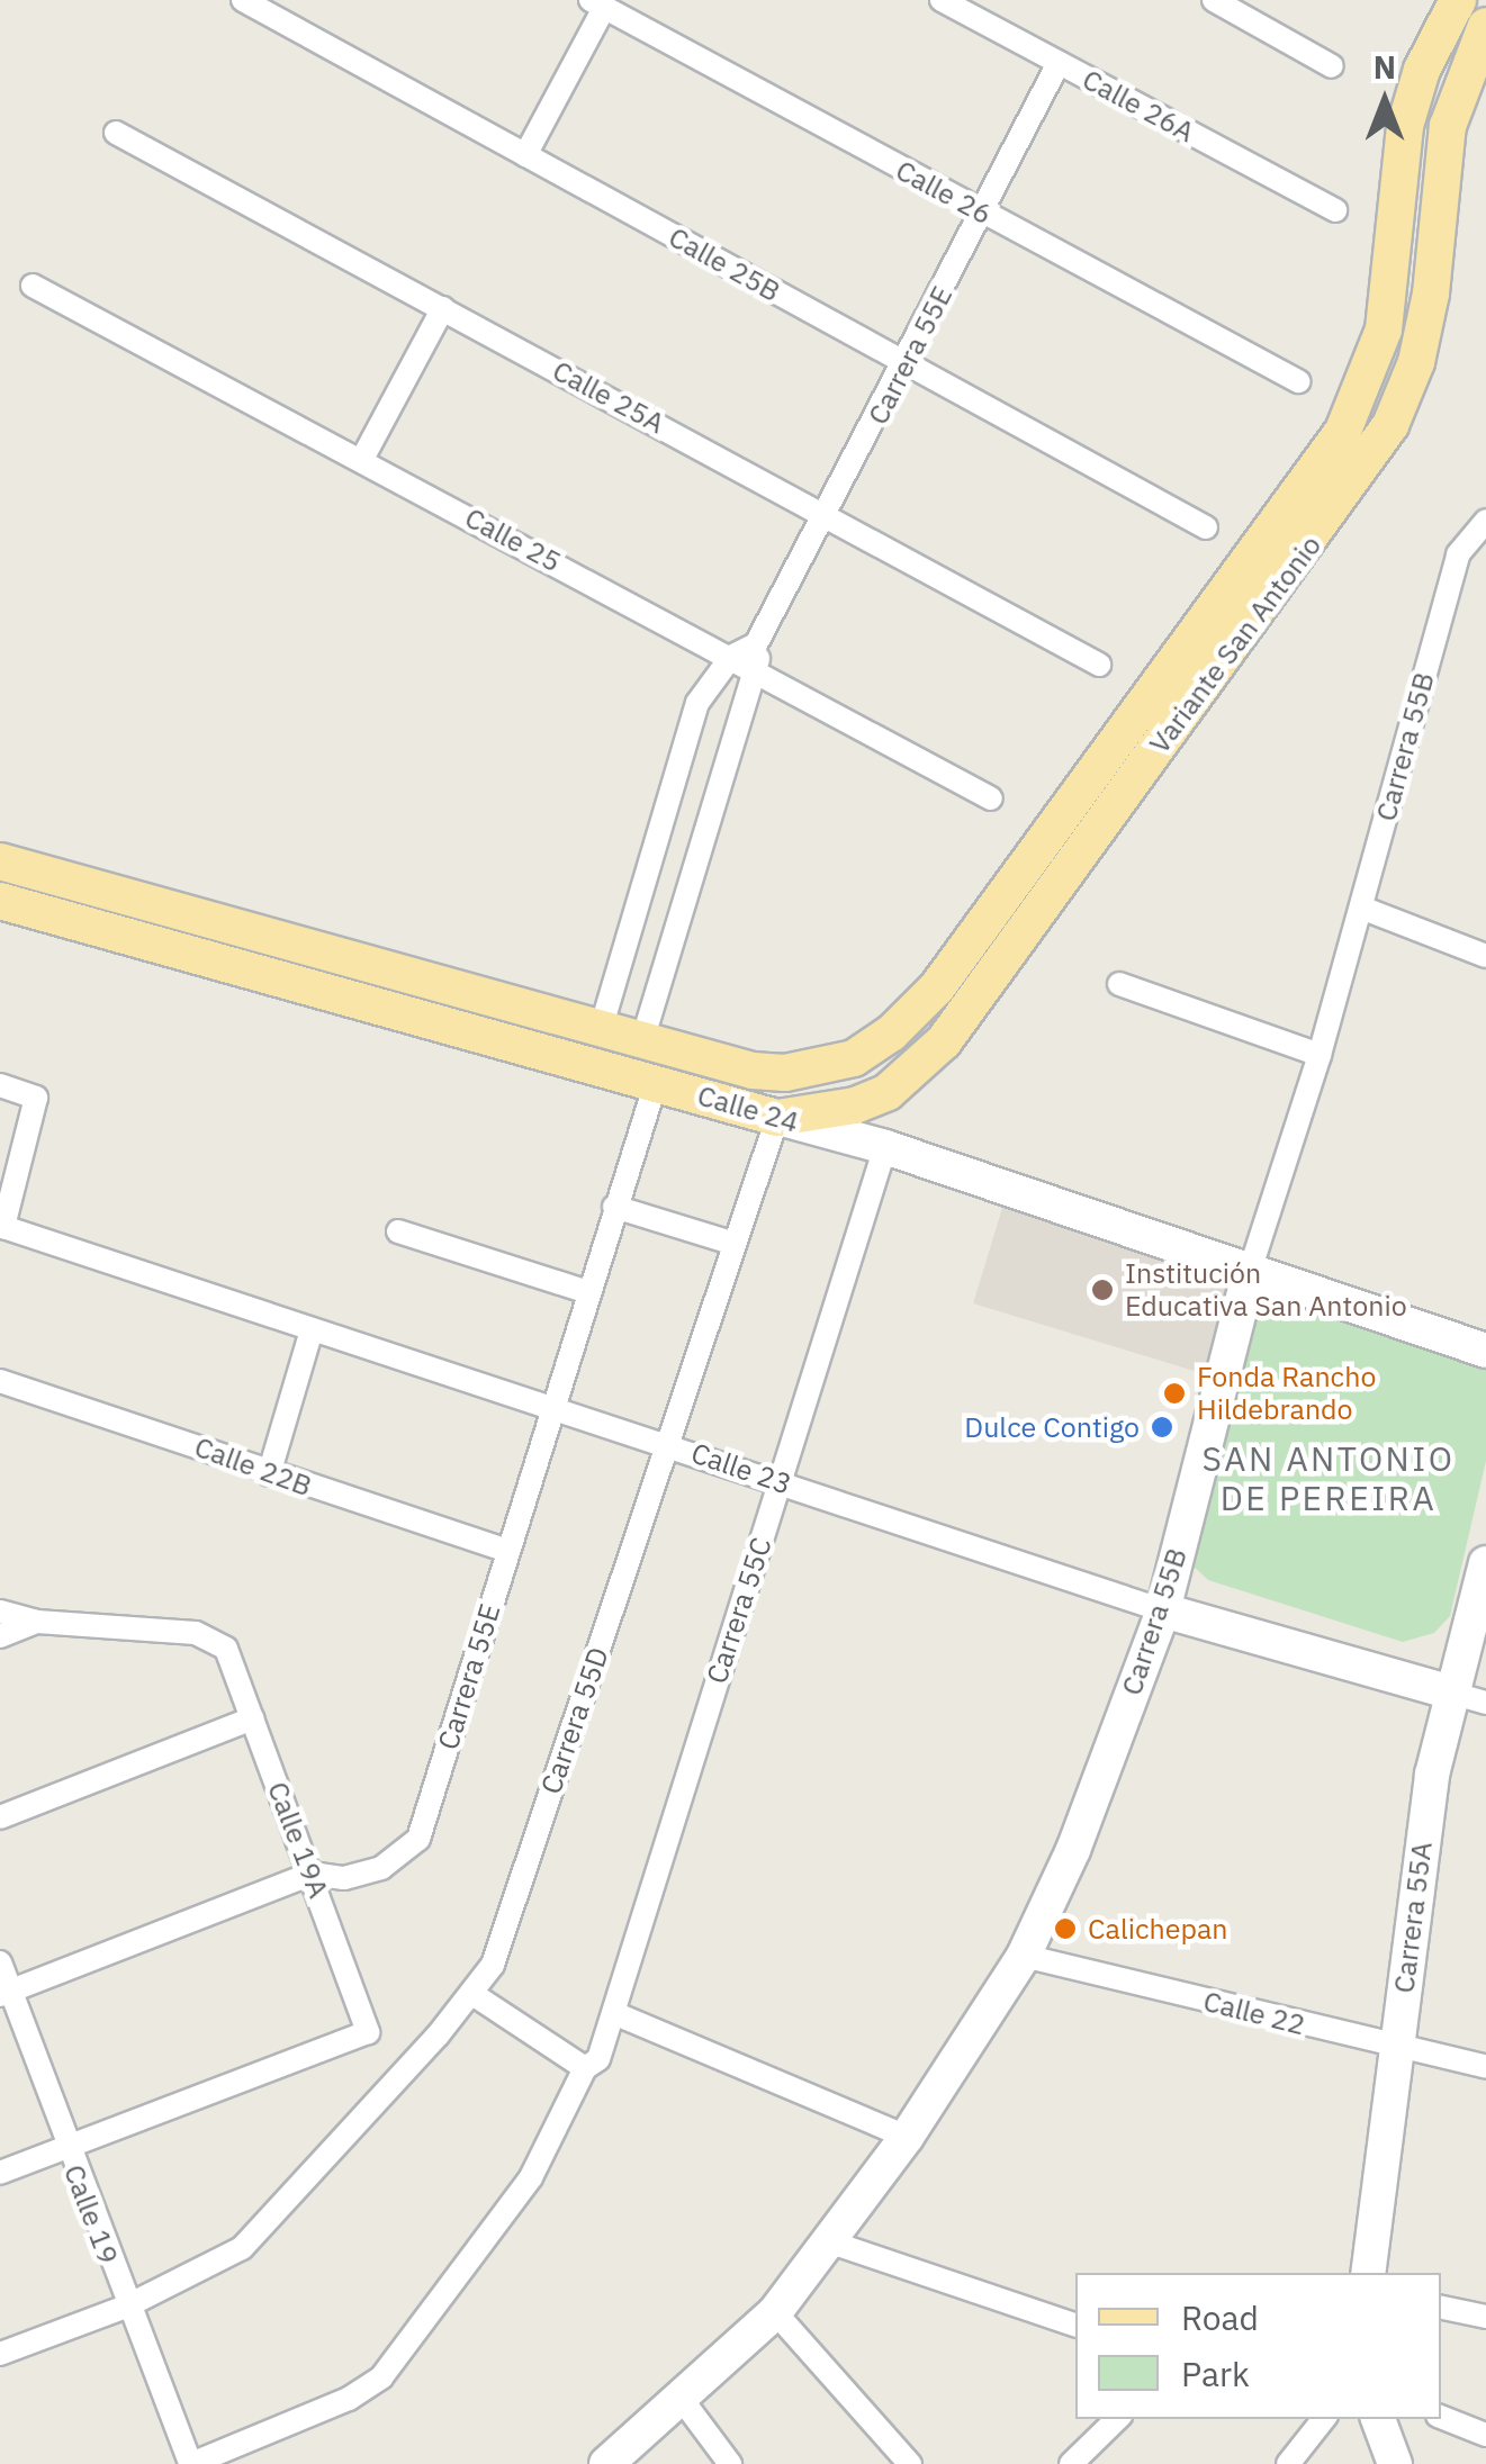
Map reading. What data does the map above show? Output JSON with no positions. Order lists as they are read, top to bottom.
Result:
{
  "streets": {
    "main road": [
      "Variante San Antonio",
      "Carrera 55B",
      "Calle 24",
      "Calle 23",
      "Carrera 55A"
    ],
    "street": [
      "Calle 26A",
      "Calle 26",
      "Calle 25B",
      "Carrera 55E",
      "Calle 25A",
      "Calle 25",
      "Calle 22B",
      "Carrera 55C",
      "Carrera 55D",
      "Calle 19A",
      "Calle 22",
      "Calle 19"
    ]
  },
  "crossings": [
    ["Calle 26A", "Carrera 55E"],
    ["Calle 26", "Carrera 55E"],
    ["Calle 25B", "Carrera 55E"],
    ["Carrera 55E", "Calle 25A"],
    ["Carrera 55E", "Calle 24"],
    ["Carrera 55E", "Calle 22B"],
    ["Carrera 55E", "Calle 23"],
    ["Carrera 55E", "Calle 19A"],
    ["Carrera 55E", "Calle 19"],
    ["Variante San Antonio", "Calle 24"],
    ["Variante San Antonio", "Carrera 55D"],
    ["Carrera 55B", "Calle 24"],
    ["Carrera 55B", "Calle 23"],
    ["Carrera 55B", "Calle 22"],
    ["Calle 24", "Carrera 55C"],
    ["Calle 24", "Carrera 55D"],
    ["Calle 23", "Carrera 55C"],
    ["Calle 23", "Carrera 55D"],
    ["Calle 23", "Carrera 55A"],
    ["Carrera 55C", "Calle 19"],
    ["Carrera 55D", "Calle 19"],
    ["Calle 19A", "Calle 19"],
    ["Carrera 55A", "Calle 22"]
  ],
  "districts": ["SAN ANTONIO DE PEREIRA"],
  "places": [
    "Institución Educativa San Antonio",
    "Fonda Rancho Hildebrando",
    "Dulce Contigo",
    "Calichepan"
  ],
  "legend": ["Road", "Park"],
  "north": "top"
}
